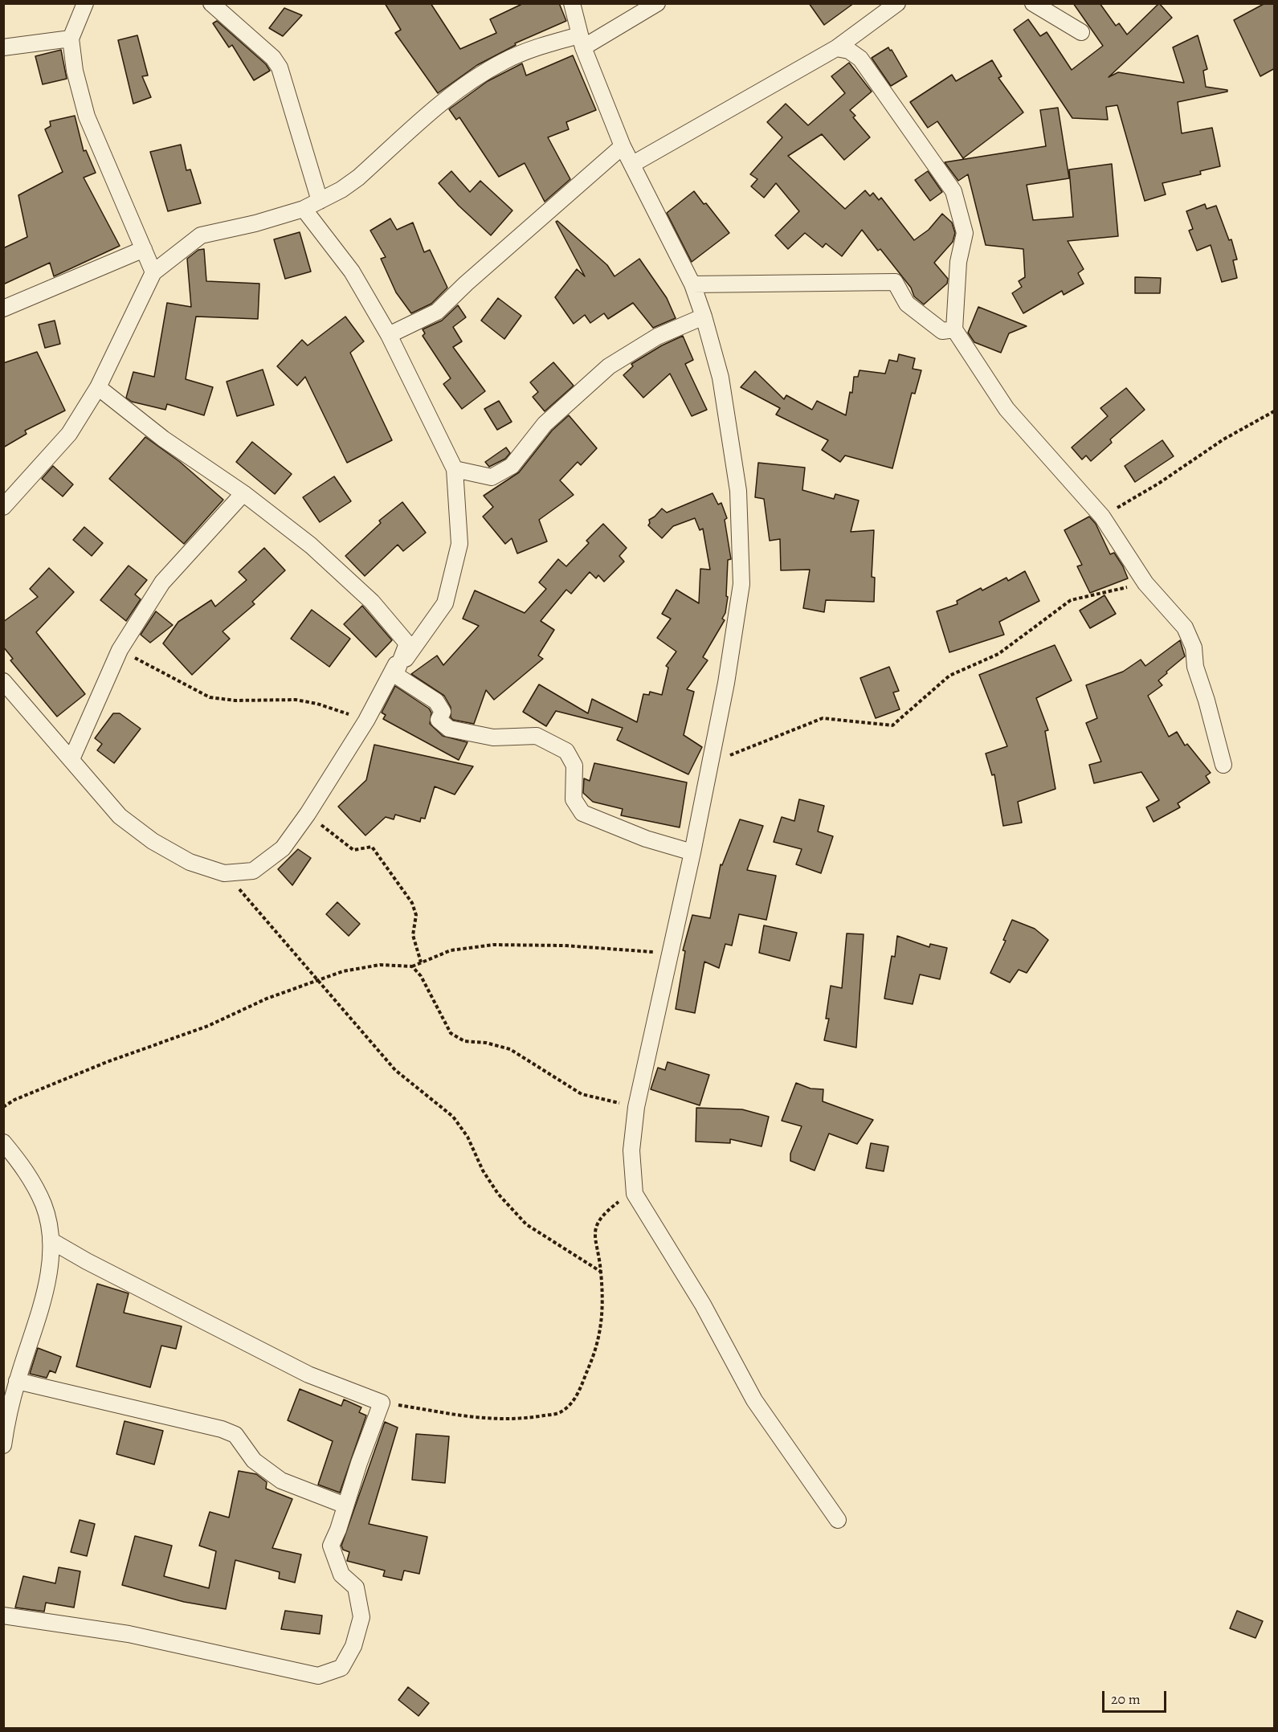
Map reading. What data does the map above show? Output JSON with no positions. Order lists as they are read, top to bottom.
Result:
{
  "scale_bar": "20 m"
}
